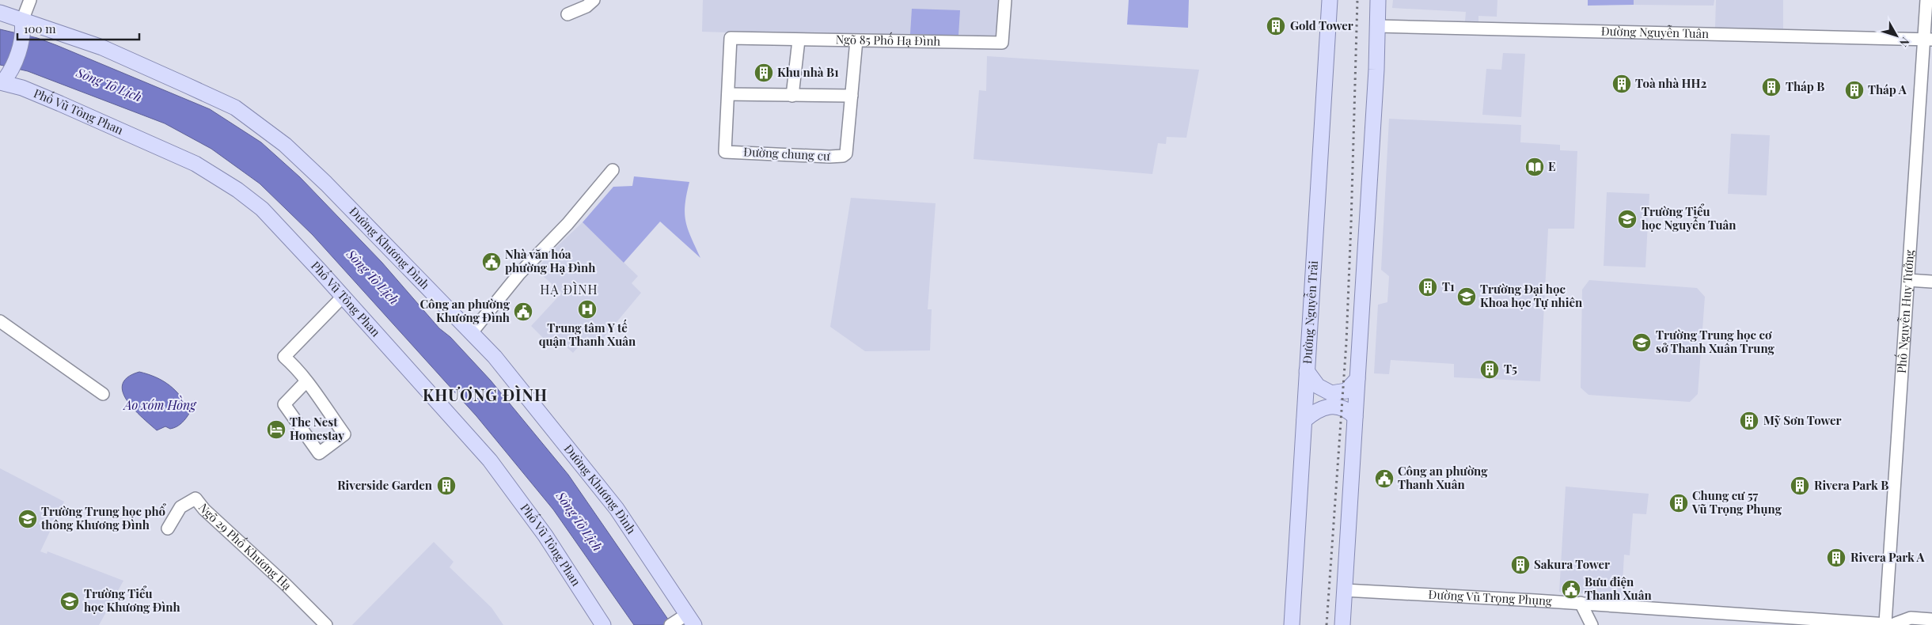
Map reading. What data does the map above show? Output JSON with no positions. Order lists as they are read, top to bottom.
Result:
{
  "streets": {
    "main road": ["Phố Vũ Tông Phan", "Đường Khương Đình", "Đường Nguyễn Trãi"],
    "street": [
      "Đường Nguyễn Tuân",
      "Ngõ 85 Phố Hạ Đình",
      "Đường chung cư",
      "Phố Nguyễn Huy Tưởng",
      "Ngõ 29 Phố Khương Hạ",
      "Đường Vũ Trọng Phụng"
    ]
  },
  "crossings": [
    ["Đường Nguyễn Tuân", "Phố Nguyễn Huy Tưởng"],
    ["Ngõ 85 Phố Hạ Đình", "Đường chung cư"],
    ["Phố Nguyễn Huy Tưởng", "Đường Vũ Trọng Phụng"]
  ],
  "districts": ["HẠ ĐÌNH", "KHƯƠNG ĐÌNH"],
  "water": ["Sông Tô Lịch", "Ao xóm Hồng"],
  "places": {
    "building": [
      "Gold Tower",
      "Khu nhà B1",
      "Toà nhà HH2",
      "Tháp B",
      "Tháp A",
      "T1",
      "T5",
      "Mỹ Sơn Tower",
      "Riverside Garden",
      "Rivera Park B",
      "Chung cư 57 Vũ Trọng Phụng",
      "Rivera Park A",
      "Sakura Tower"
    ],
    "library": ["E"],
    "school or university": [
      "Trường Tiểu học Nguyễn Tuân",
      "Trường Đại học Khoa học Tự nhiên",
      "Trường Trung học cơ sở Thanh Xuân Trung",
      "Trường Trung học phổ thông Khương Đình",
      "Trường Tiểu học Khương Đình"
    ],
    "public building": [
      "Nhà văn hóa phường Hạ Đình",
      "Công an phường Khương Đình",
      "Công an phường Thanh Xuân",
      "Bưu điện Thanh Xuân"
    ],
    "hospital": ["Trung tâm Y tế quận Thanh Xuân"],
    "hotel": ["The Nest Homestay"]
  },
  "scale_bar": "100 m",
  "north": "bottom right"
}
